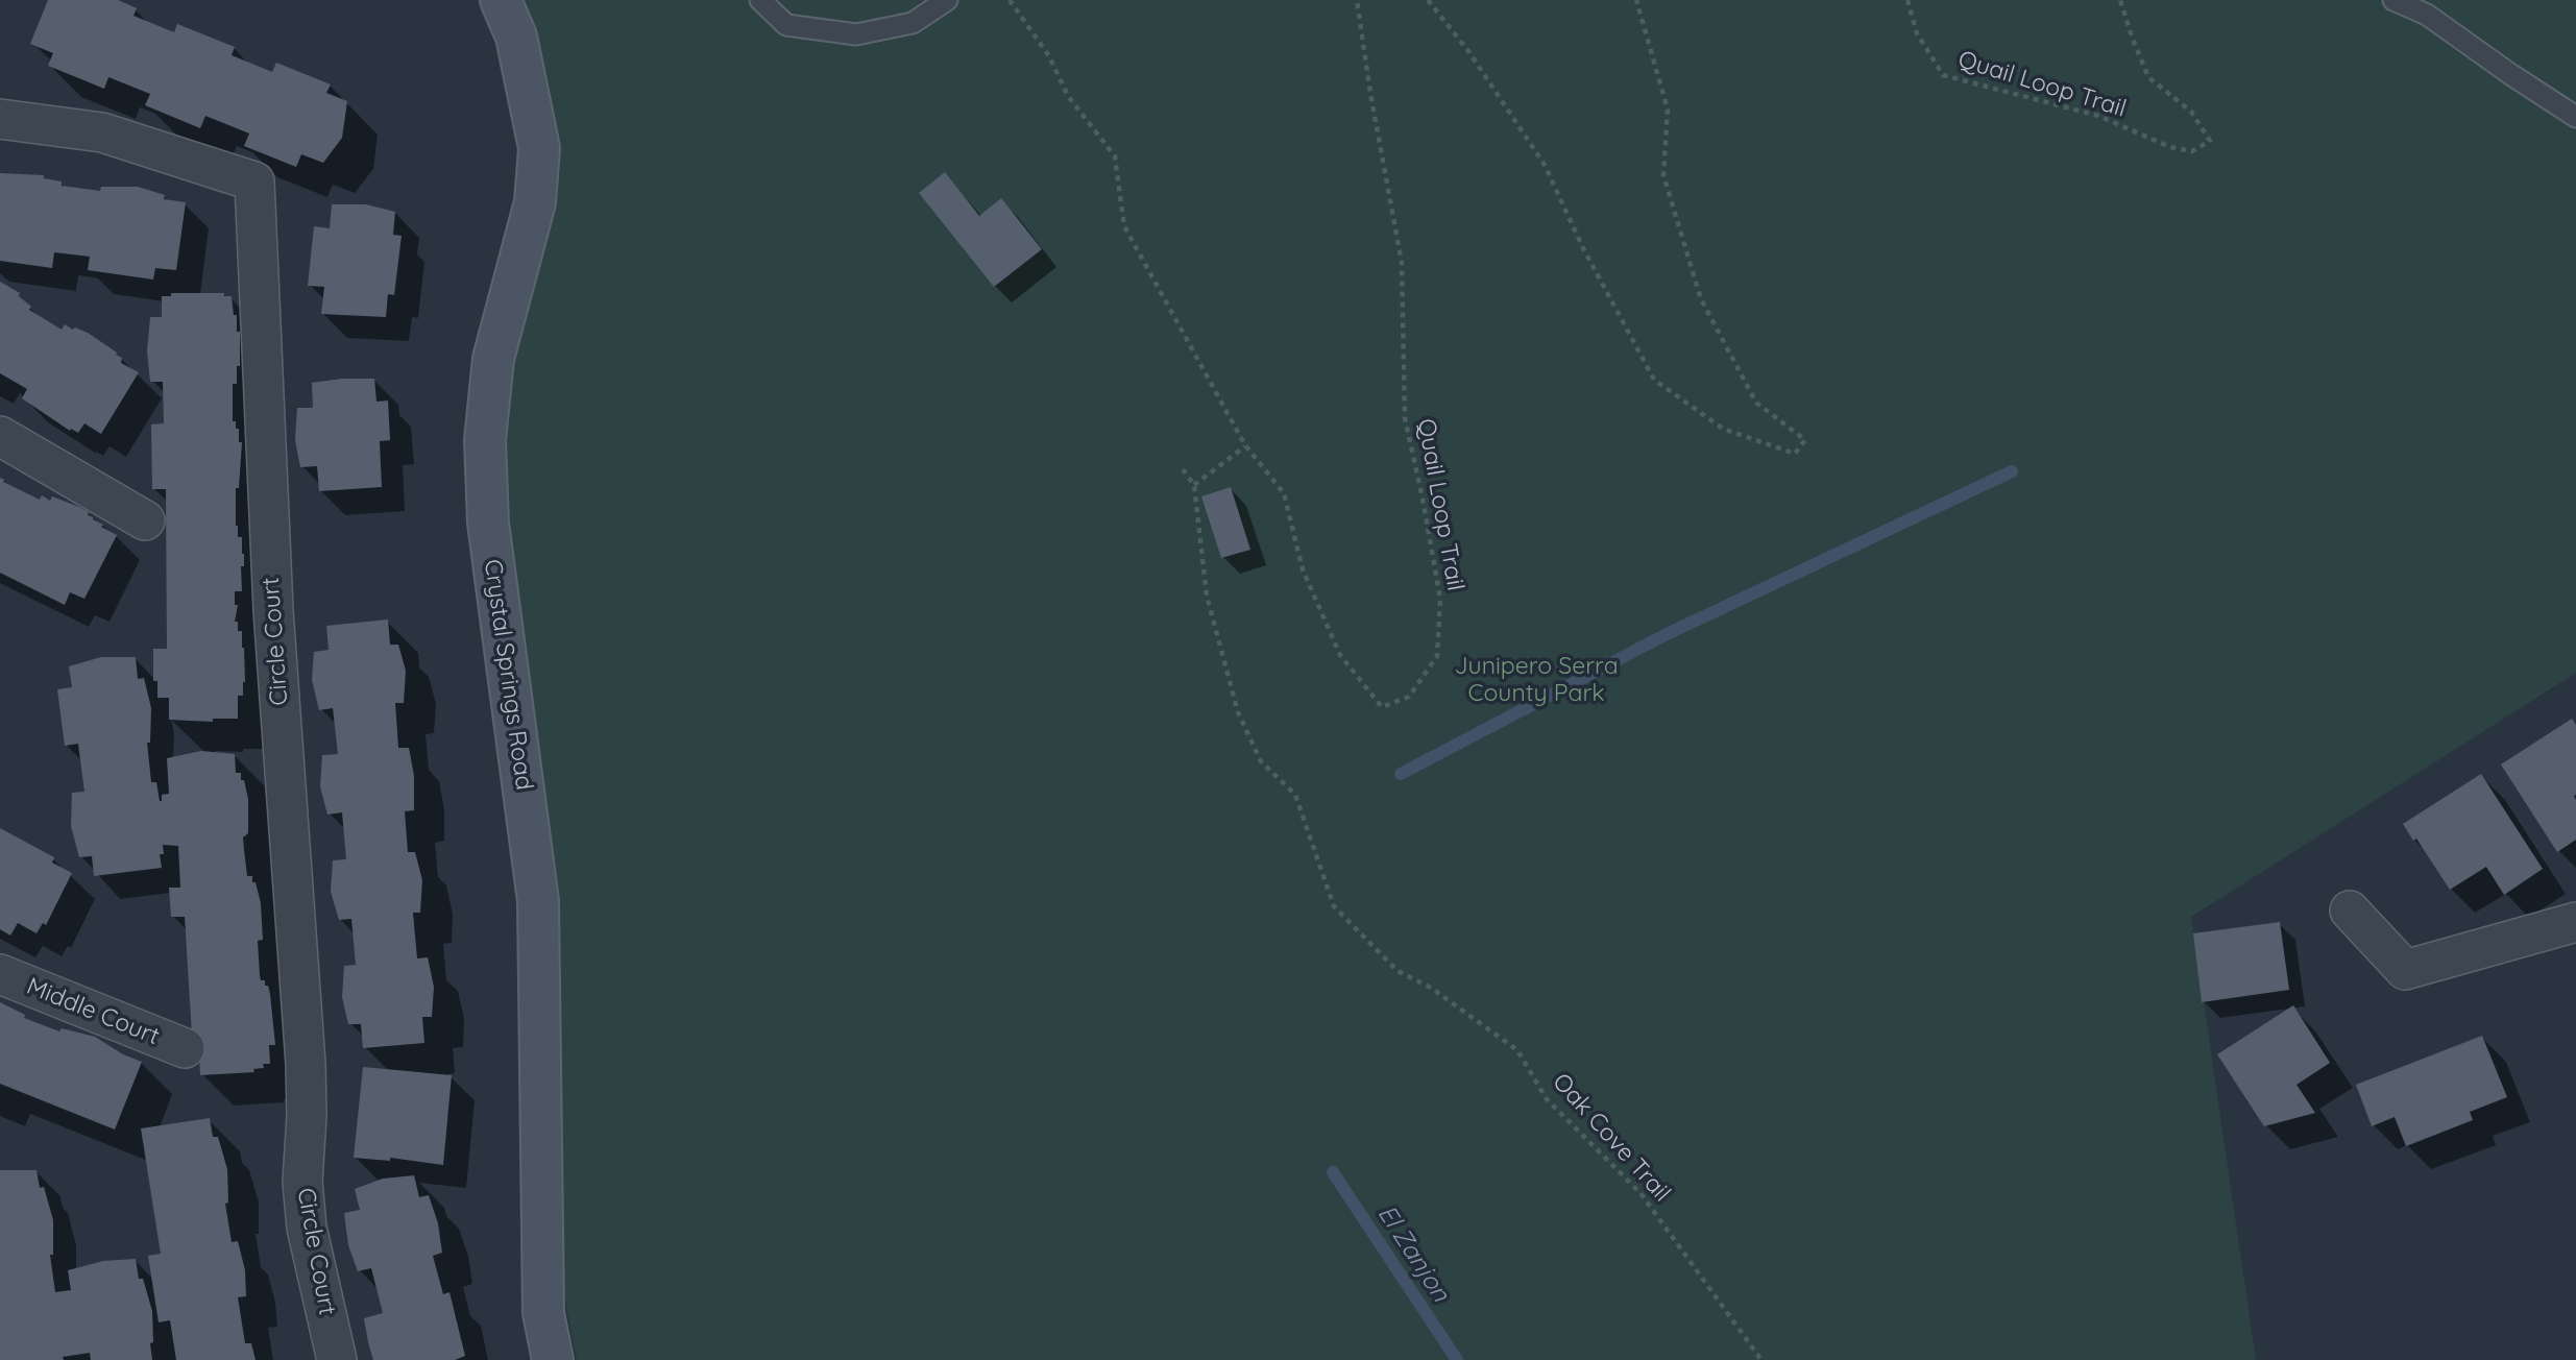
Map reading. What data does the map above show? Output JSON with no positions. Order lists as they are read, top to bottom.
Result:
{
  "streets": {
    "street": ["Circle Court", "Crystal Springs Road", "Middle Court"],
    "path": ["Quail Loop Trail", "Oak Cove Trail"]
  },
  "water": ["El Zanjon"],
  "parks": ["Junipero Serra County Park"]
}
